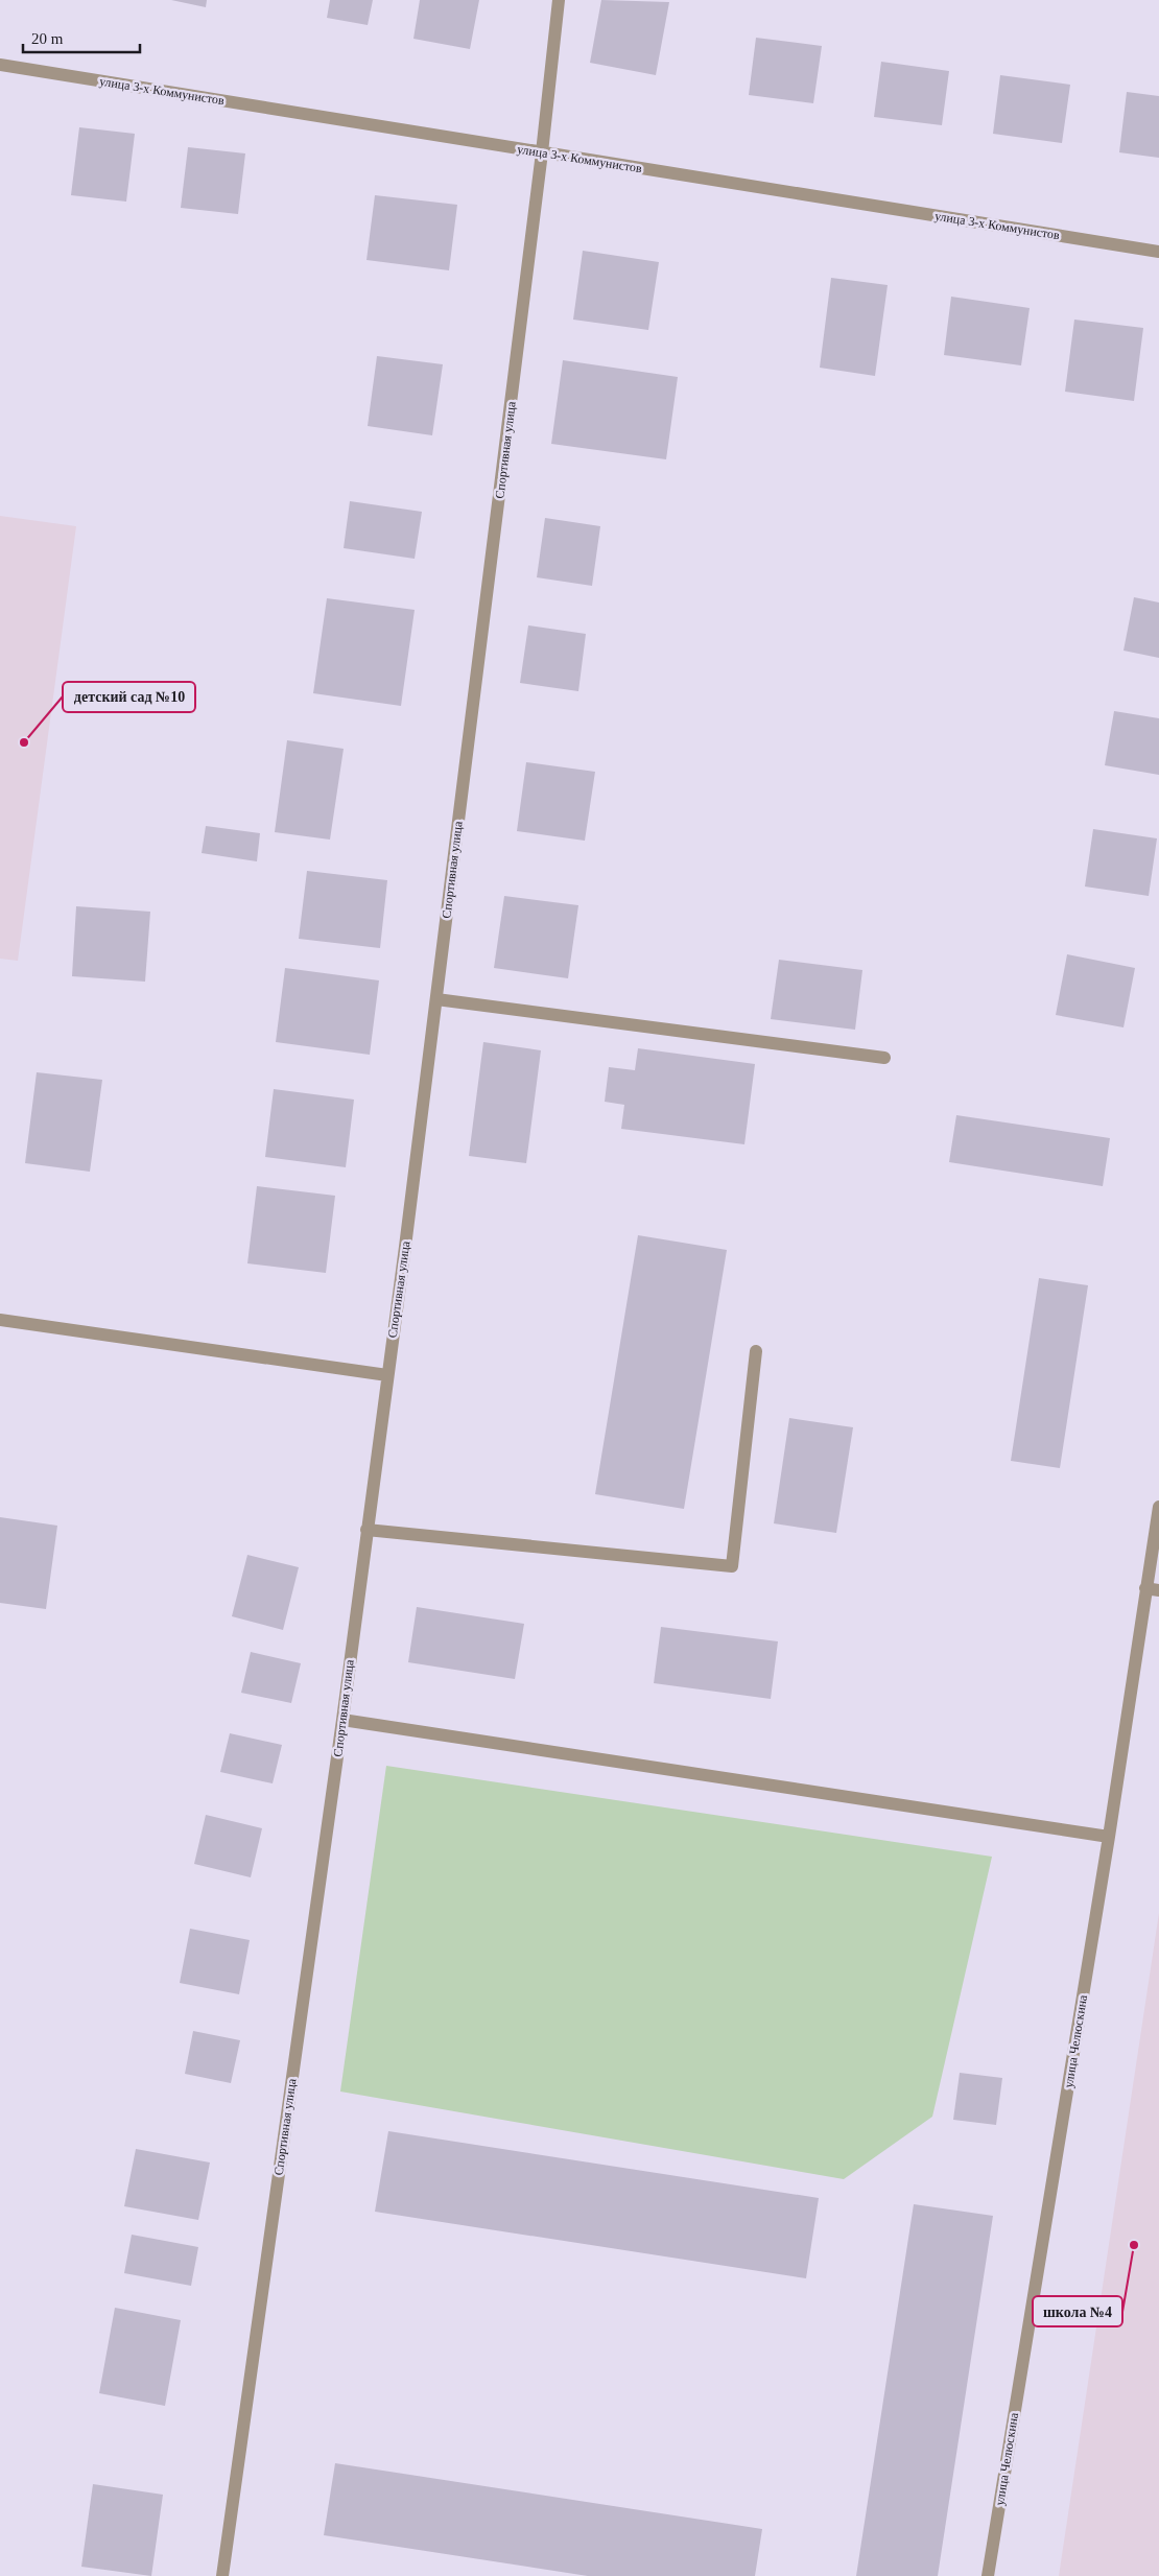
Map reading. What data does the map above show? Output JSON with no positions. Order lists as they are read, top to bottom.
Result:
{
  "streets": {
    "street": ["улица 3-х Коммунистов", "Спортивная улица", "улица Челюскина"]
  },
  "crossings": [
    ["улица 3-х Коммунистов", "Спортивная улица"]
  ],
  "places": ["детский сад №10", "школа №4"],
  "scale_bar": "20 m"
}
